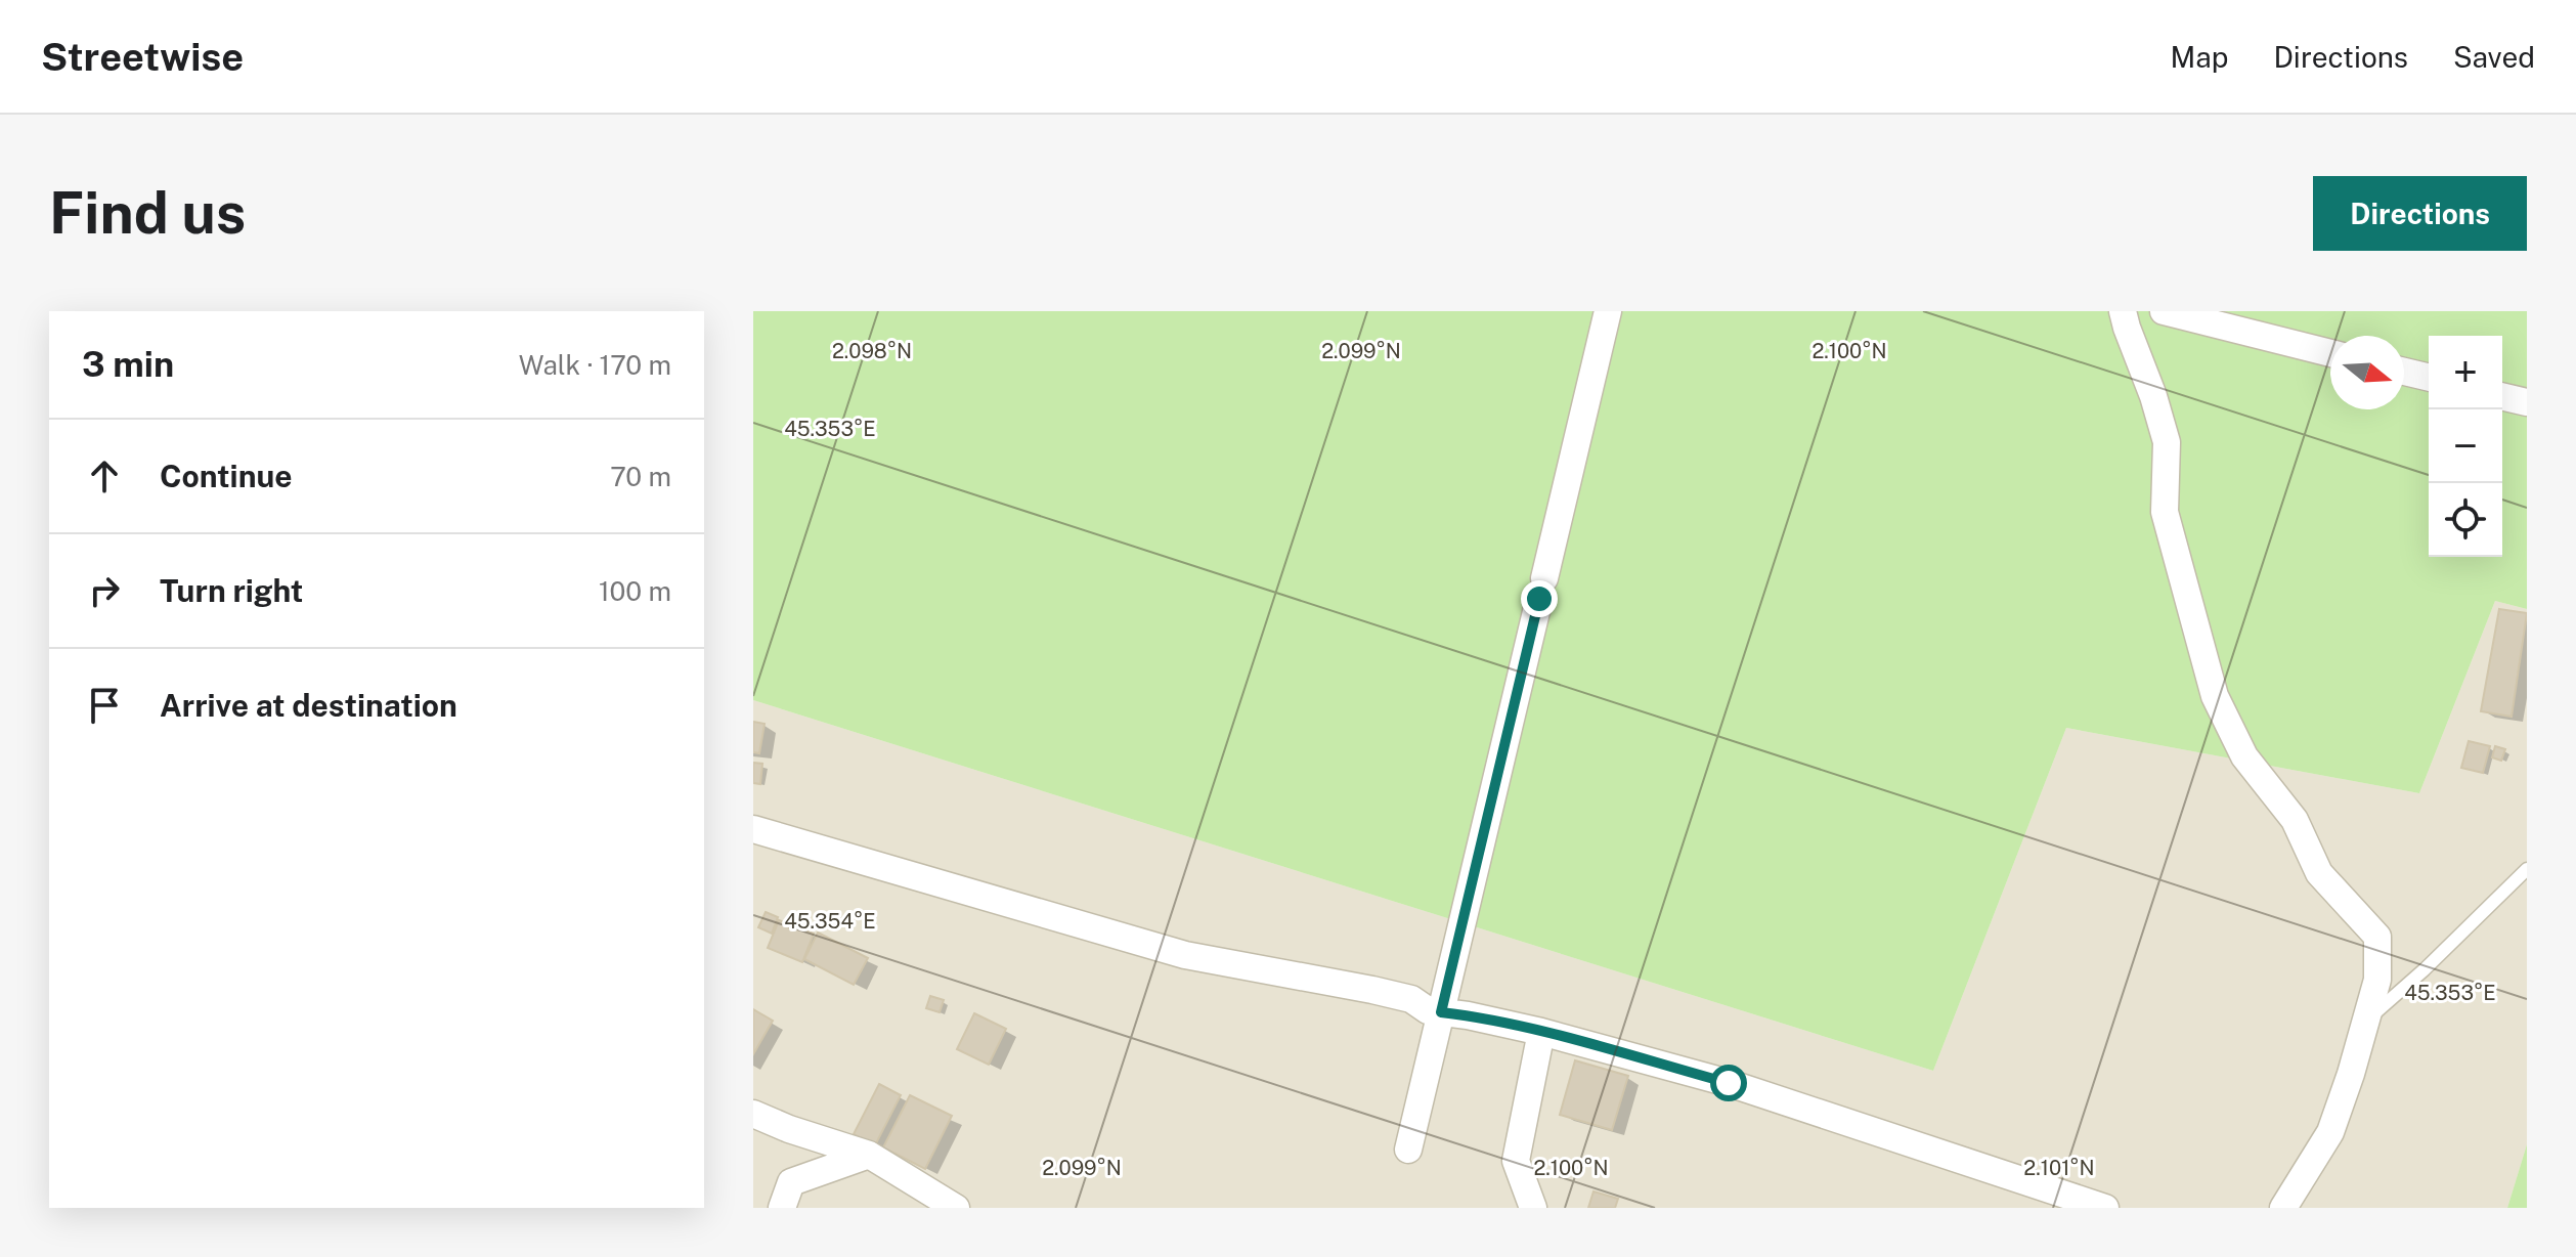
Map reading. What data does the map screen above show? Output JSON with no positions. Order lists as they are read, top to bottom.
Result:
{
  "north": "right",
  "page": {
    "header": "Streetwise",
    "nav": ["Map", "Directions", "Saved"],
    "buttons": "Directions",
    "title": "Find us",
    "heading": ["3 min", "Walk · 170 m"],
    "map_buttons": ["+", "−"],
    "list": [
      ["Continue", "70 m"],
      ["Turn right", "100 m"],
      "Arrive at destination"
    ]
  },
  "coordinates": [
    "2.098°N",
    "2.099°N",
    "2.100°N",
    "45.353°E",
    "45.354°E",
    "2.101°N"
  ]
}
